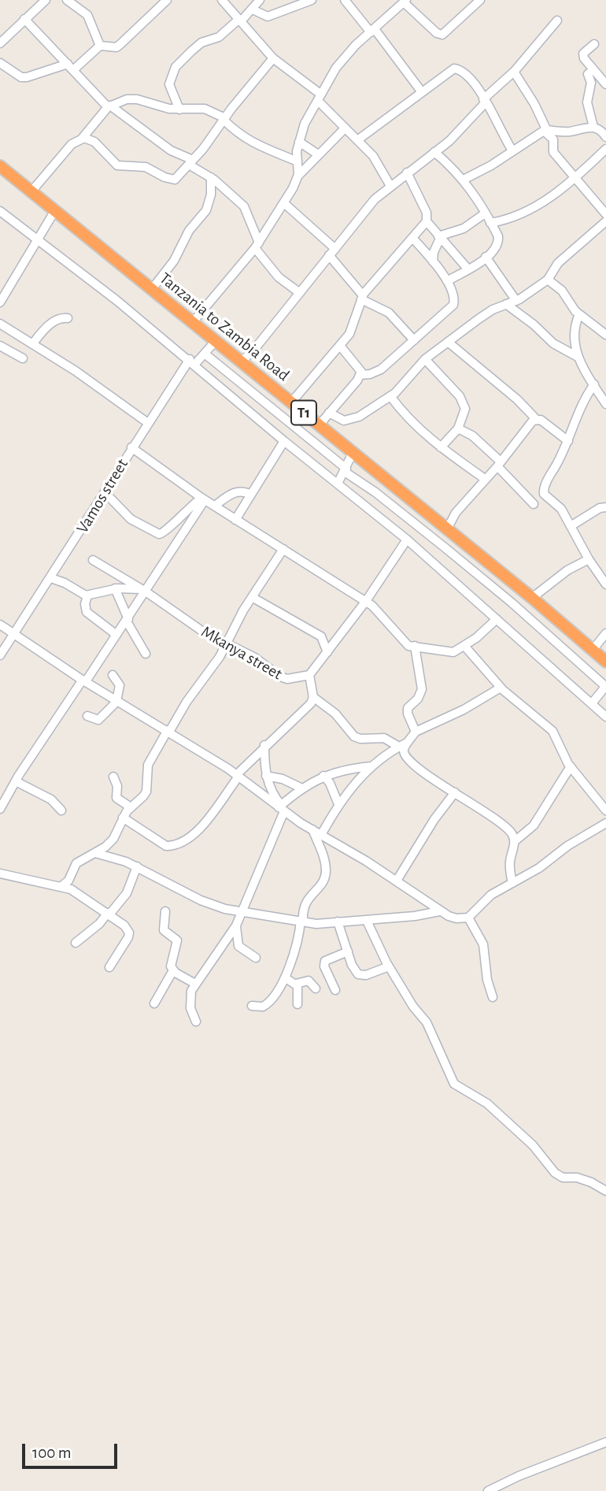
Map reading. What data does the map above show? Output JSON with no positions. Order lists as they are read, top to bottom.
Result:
{
  "streets": {
    "highway": ["Tanzania to Zambia Road", "T1"],
    "street": ["Vamos street", "Mkanya street"]
  },
  "crossings": [
    ["Tanzania to Zambia Road", "Vamos street"]
  ],
  "scale_bar": "100 m"
}
